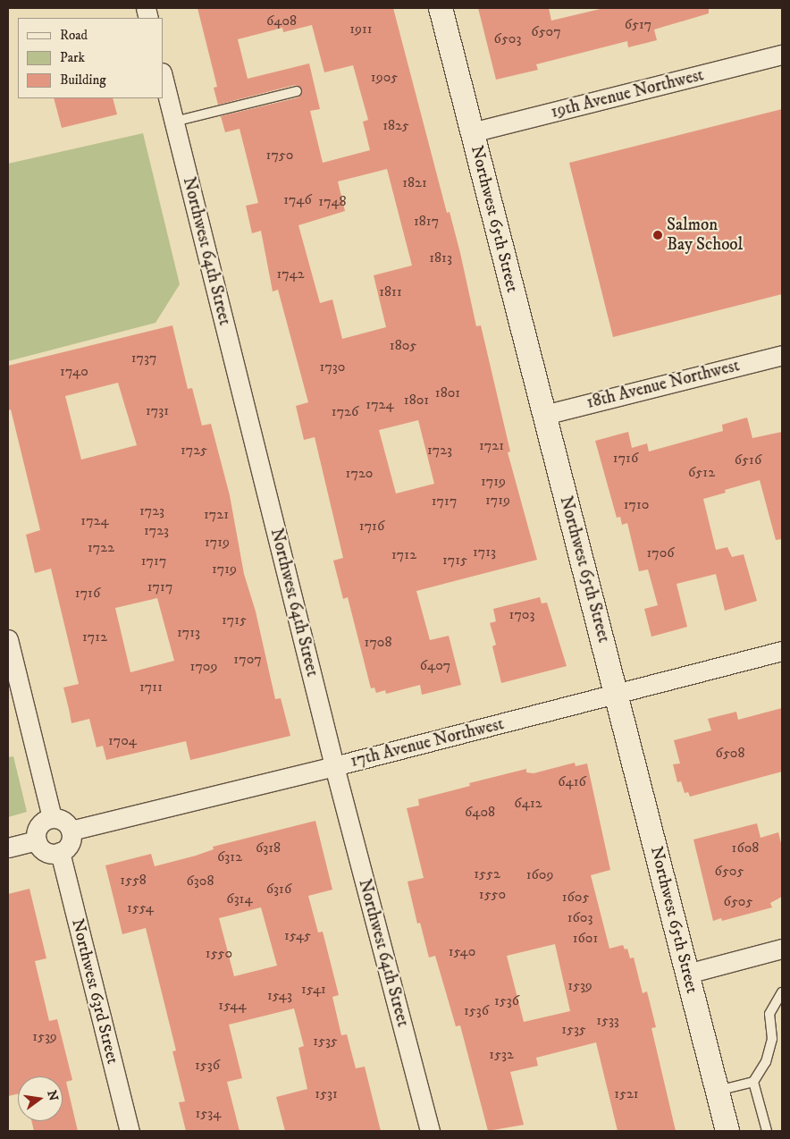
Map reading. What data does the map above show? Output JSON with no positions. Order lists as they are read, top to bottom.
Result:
{
  "streets": {
    "street": [
      "19th Avenue Northwest",
      "Northwest 65th Street",
      "Northwest 64th Street",
      "18th Avenue Northwest",
      "17th Avenue Northwest",
      "Northwest 63rd Street"
    ]
  },
  "crossings": [
    ["19th Avenue Northwest", "Northwest 65th Street"],
    ["Northwest 65th Street", "18th Avenue Northwest"],
    ["Northwest 65th Street", "17th Avenue Northwest"],
    ["Northwest 64th Street", "17th Avenue Northwest"],
    ["17th Avenue Northwest", "Northwest 63rd Street"]
  ],
  "places": ["Salmon Bay School"],
  "house_numbers": [
    "6408",
    "6517",
    "1911",
    "6507",
    "6503",
    "1905",
    "1825",
    "1750",
    "1821",
    "1746",
    "1748",
    "1817",
    "1813",
    "1742",
    "1811",
    "1805",
    "1737",
    "1730",
    "1740",
    "1801",
    "1801",
    "1724",
    "1731",
    "1726",
    "1721",
    "1725",
    "1723",
    "1716",
    "6516",
    "6512",
    "1720",
    "1719",
    "1719",
    "1717",
    "1710",
    "1723",
    "1721",
    "1724",
    "1716",
    "1723",
    "1719",
    "1722",
    "1713",
    "1706",
    "1712",
    "1715",
    "1717",
    "1719",
    "1717",
    "1716",
    "1703",
    "1715",
    "1713",
    "1712",
    "1708",
    "1707",
    "6407",
    "1709",
    "1711",
    "1704",
    "6508",
    "6416",
    "6412",
    "6408",
    "6318",
    "1608",
    "6312",
    "6505",
    "1552",
    "1609",
    "1558",
    "6308",
    "6316",
    "1550",
    "1605",
    "6314",
    "6505",
    "1554",
    "1603",
    "1545",
    "1601",
    "1540",
    "1550",
    "1539",
    "1541",
    "1543",
    "1536",
    "1544",
    "1536",
    "1533",
    "1535",
    "1539",
    "1535",
    "1532",
    "1536",
    "1531",
    "1521",
    "1534"
  ],
  "legend": ["Road", "Park", "Building"],
  "north": "right"
}
